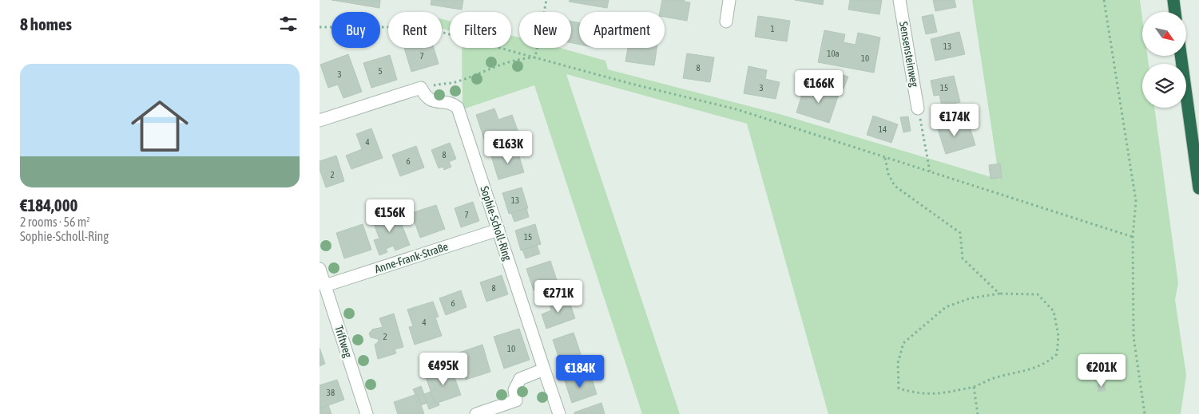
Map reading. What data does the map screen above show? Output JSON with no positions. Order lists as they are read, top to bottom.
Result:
{
  "streets": {
    "street": [
      "Sensensteinweg",
      "Sophie-Scholl-Ring",
      "Anne-Frank-Straße",
      "Triftweg"
    ]
  },
  "crossings": [
    ["Sophie-Scholl-Ring", "Anne-Frank-Straße"],
    ["Anne-Frank-Straße", "Triftweg"]
  ],
  "house_numbers": [
    "1",
    "13",
    "10a",
    "7",
    "10",
    "8",
    "5",
    "3",
    "3",
    "15",
    "14",
    "4",
    "8",
    "6",
    "2",
    "13",
    "7",
    "15",
    "8",
    "6",
    "4",
    "2",
    "10",
    "38"
  ],
  "north": "bottom right",
  "page": {
    "heading": "8 homes",
    "chip": [
      "Buy",
      "Rent",
      "Filters",
      "New",
      "Apartment"
    ],
    "list": [
      {
        "name": "€184,000",
        "note": "2 rooms · 56 m² · Sophie-Scholl-Ring"
      }
    ],
    "price": [
      "€166K",
      "€174K",
      "€163K",
      "€156K",
      "€271K",
      "€495K",
      "€201K",
      "€184K"
    ]
  }
}
